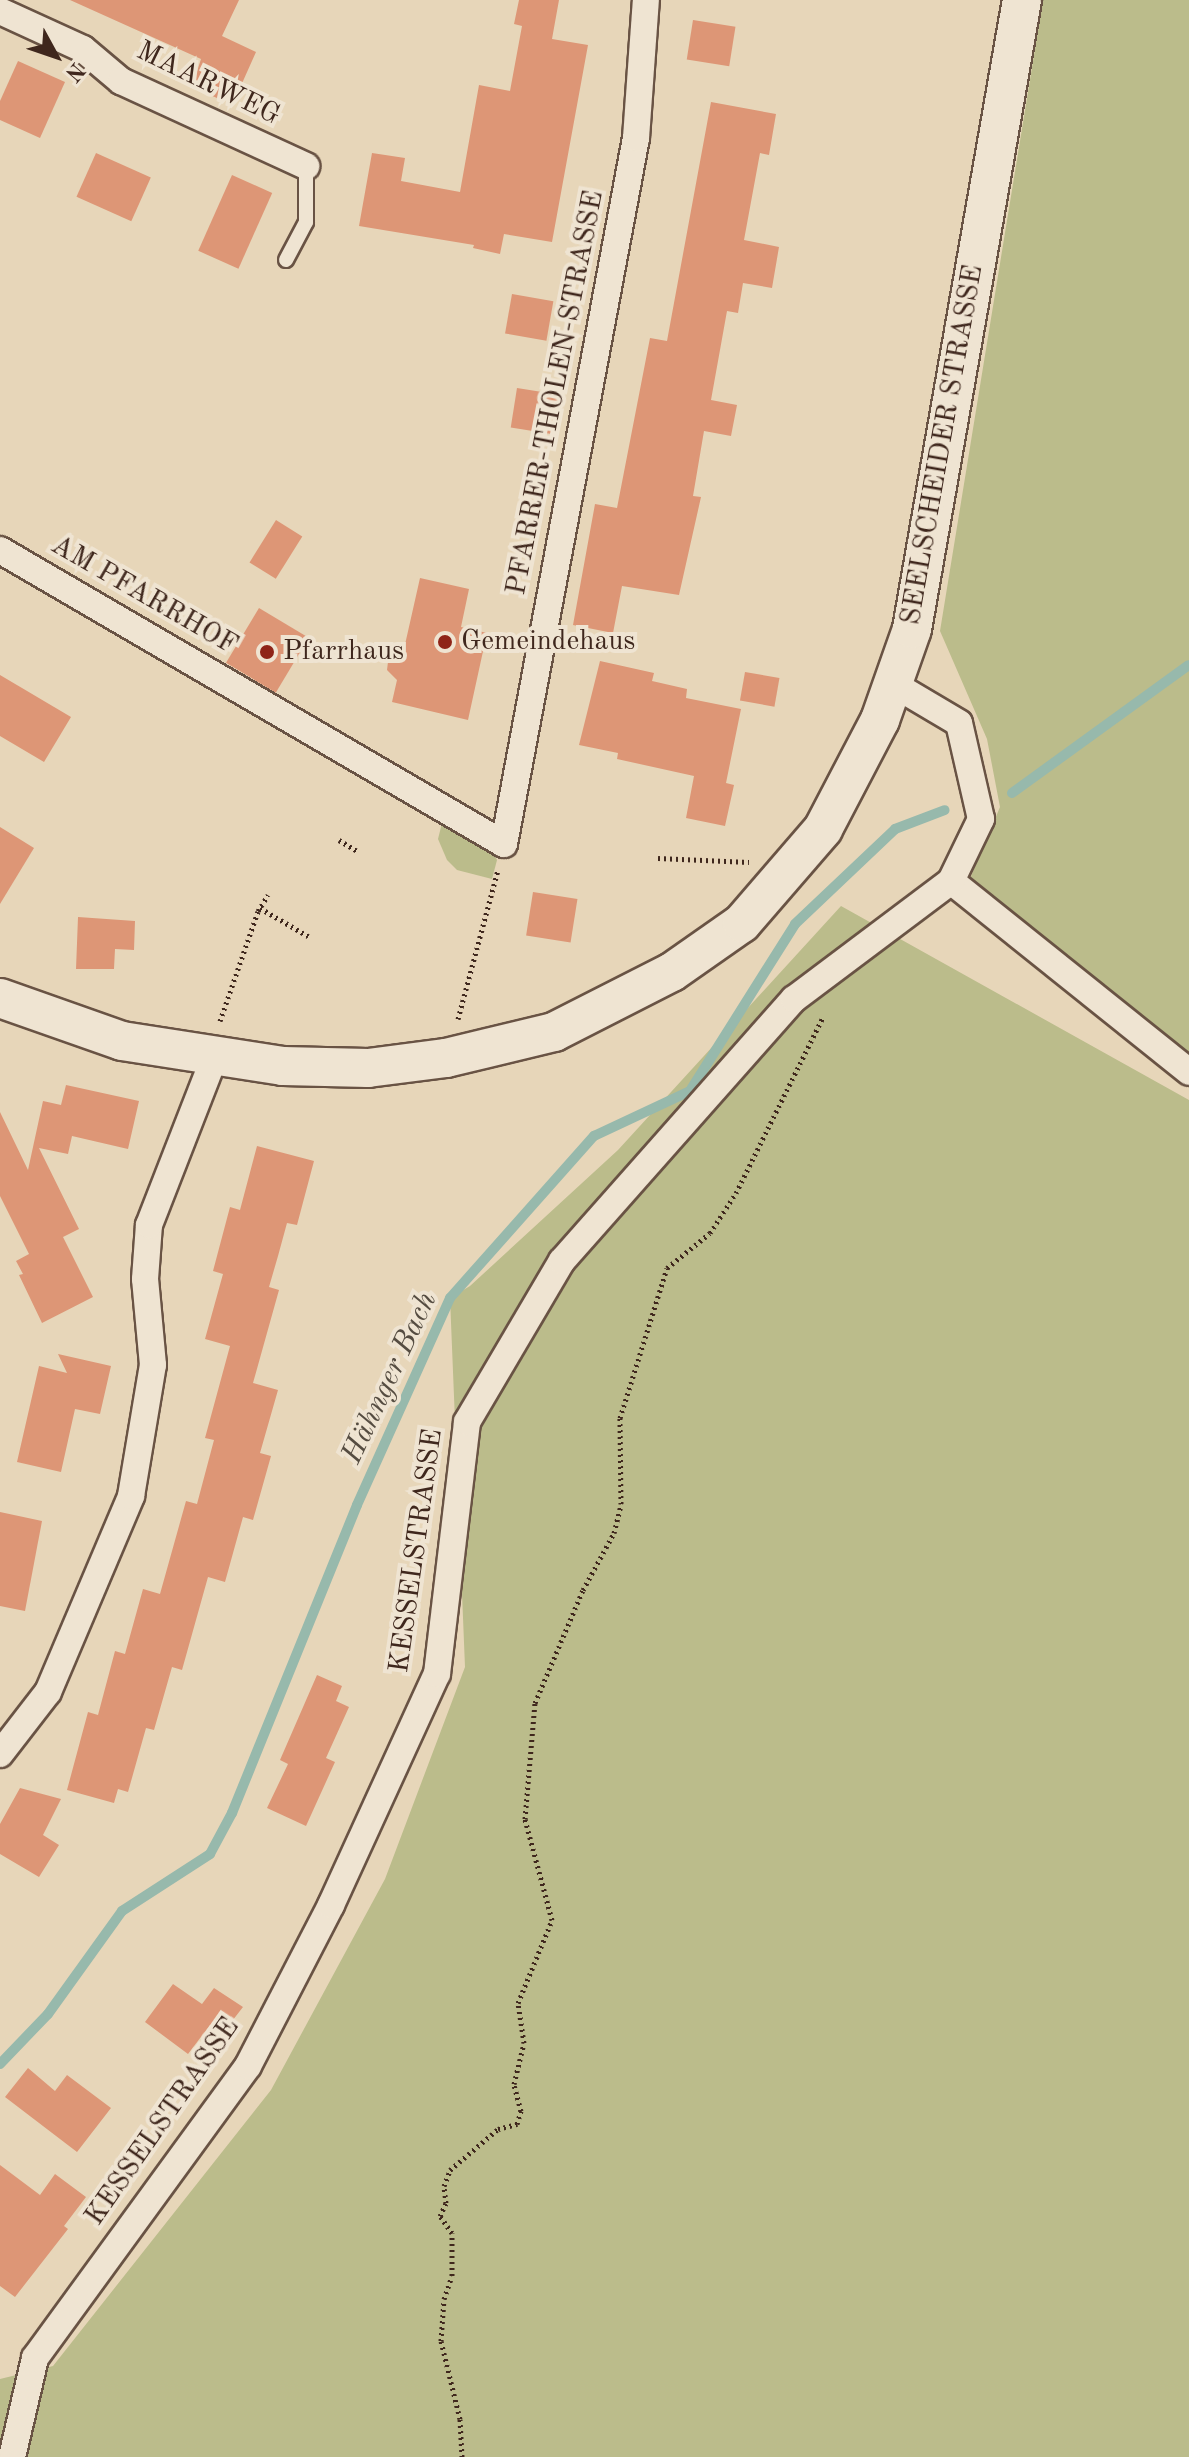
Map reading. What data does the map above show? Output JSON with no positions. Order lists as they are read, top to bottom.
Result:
{
  "streets": {
    "street": [
      "MAARWEG",
      "PFARRER-THOLEN-STRASSE",
      "SEELSCHEIDER STRASSE",
      "AM PFARRHOF",
      "KESSELSTRASSE"
    ]
  },
  "crossings": [
    ["PFARRER-THOLEN-STRASSE", "AM PFARRHOF"],
    ["SEELSCHEIDER STRASSE", "KESSELSTRASSE"]
  ],
  "water": ["Hähnger Bach"],
  "places": ["Gemeindehaus", "Pfarrhaus"],
  "north": "bottom right"
}
